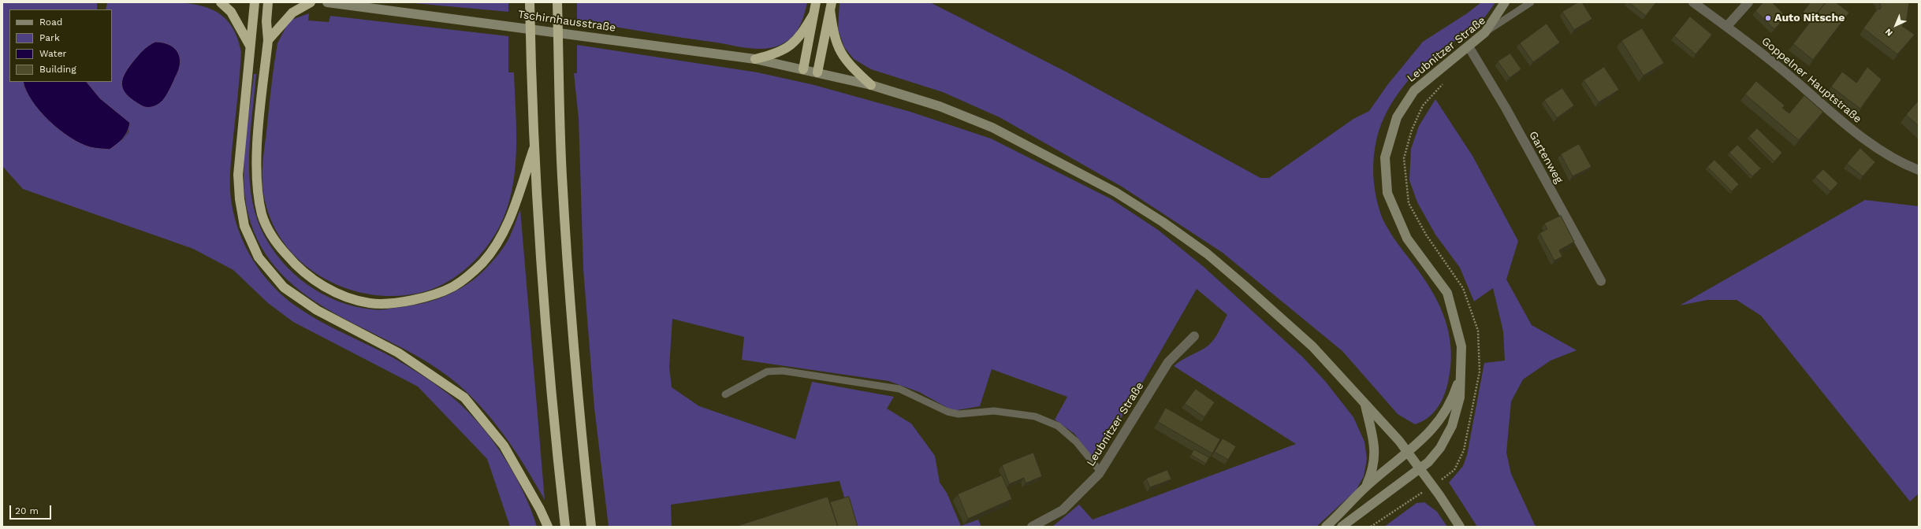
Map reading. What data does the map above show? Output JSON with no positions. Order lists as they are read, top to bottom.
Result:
{
  "streets": {
    "main road": ["Tschirnhausstraße", "Leubnitzer Straße"],
    "street": ["Goppelner Hauptstraße", "Gartenweg"]
  },
  "crossings": [
    ["Leubnitzer Straße", "Gartenweg"]
  ],
  "places": ["Auto Nitsche"],
  "legend": [
    "Road",
    "Park",
    "Water",
    "Building"
  ],
  "scale_bar": "20 m",
  "north": "bottom left"
}
